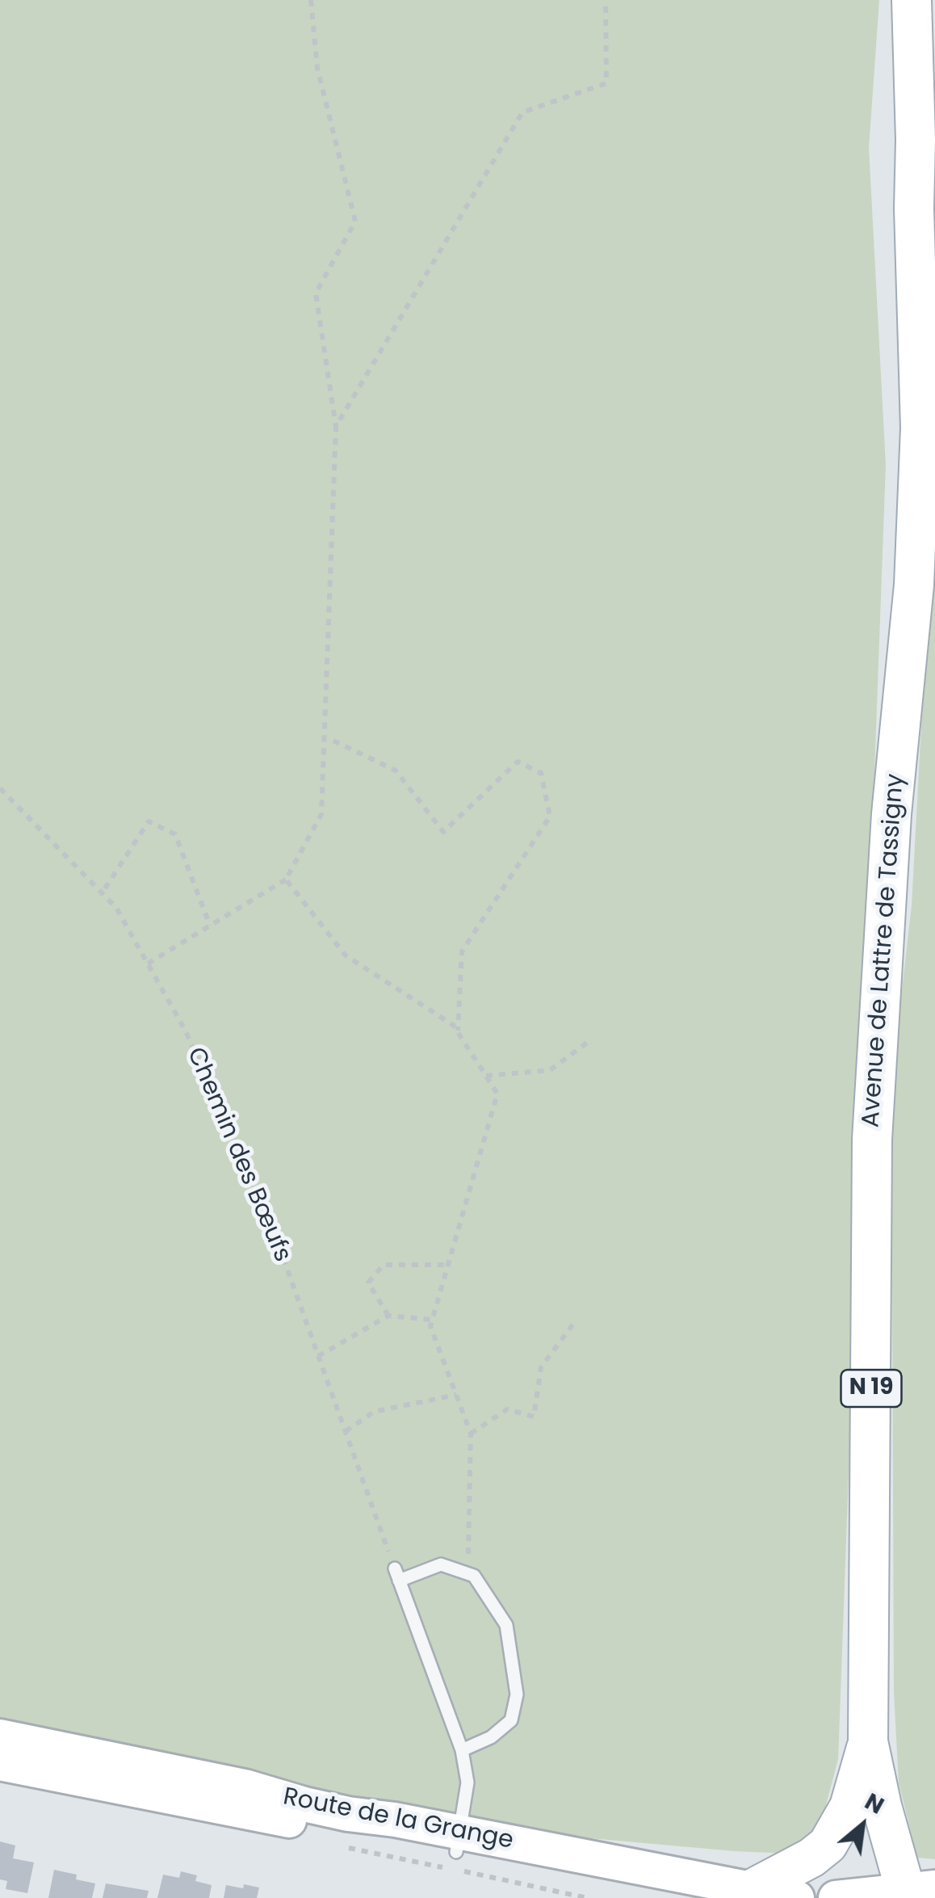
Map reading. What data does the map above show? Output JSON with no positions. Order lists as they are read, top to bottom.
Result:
{
  "streets": {
    "main road": ["Avenue de Lattre de Tassigny", "N 19", "Route de la Grange"],
    "path": ["Chemin des Bœufs"]
  },
  "north": "top right"
}
